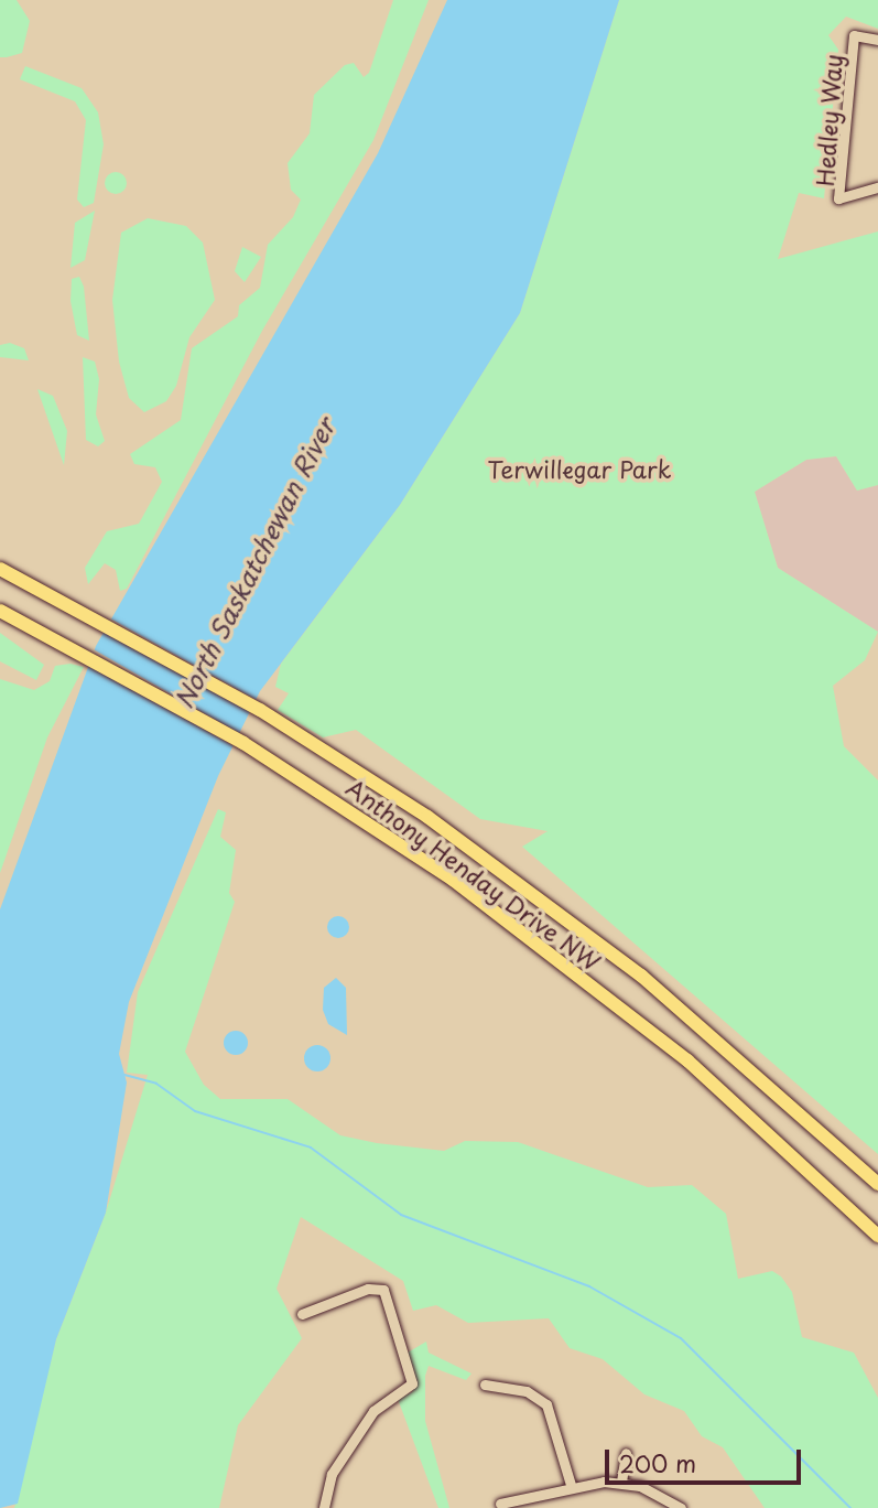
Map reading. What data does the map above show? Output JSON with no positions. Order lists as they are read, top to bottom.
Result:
{
  "streets": {
    "highway": ["Anthony Henday Drive NW"],
    "street": ["Hedley Way"]
  },
  "water": ["North Saskatchewan River"],
  "parks": ["Terwillegar Park"],
  "scale_bar": "200 m"
}
